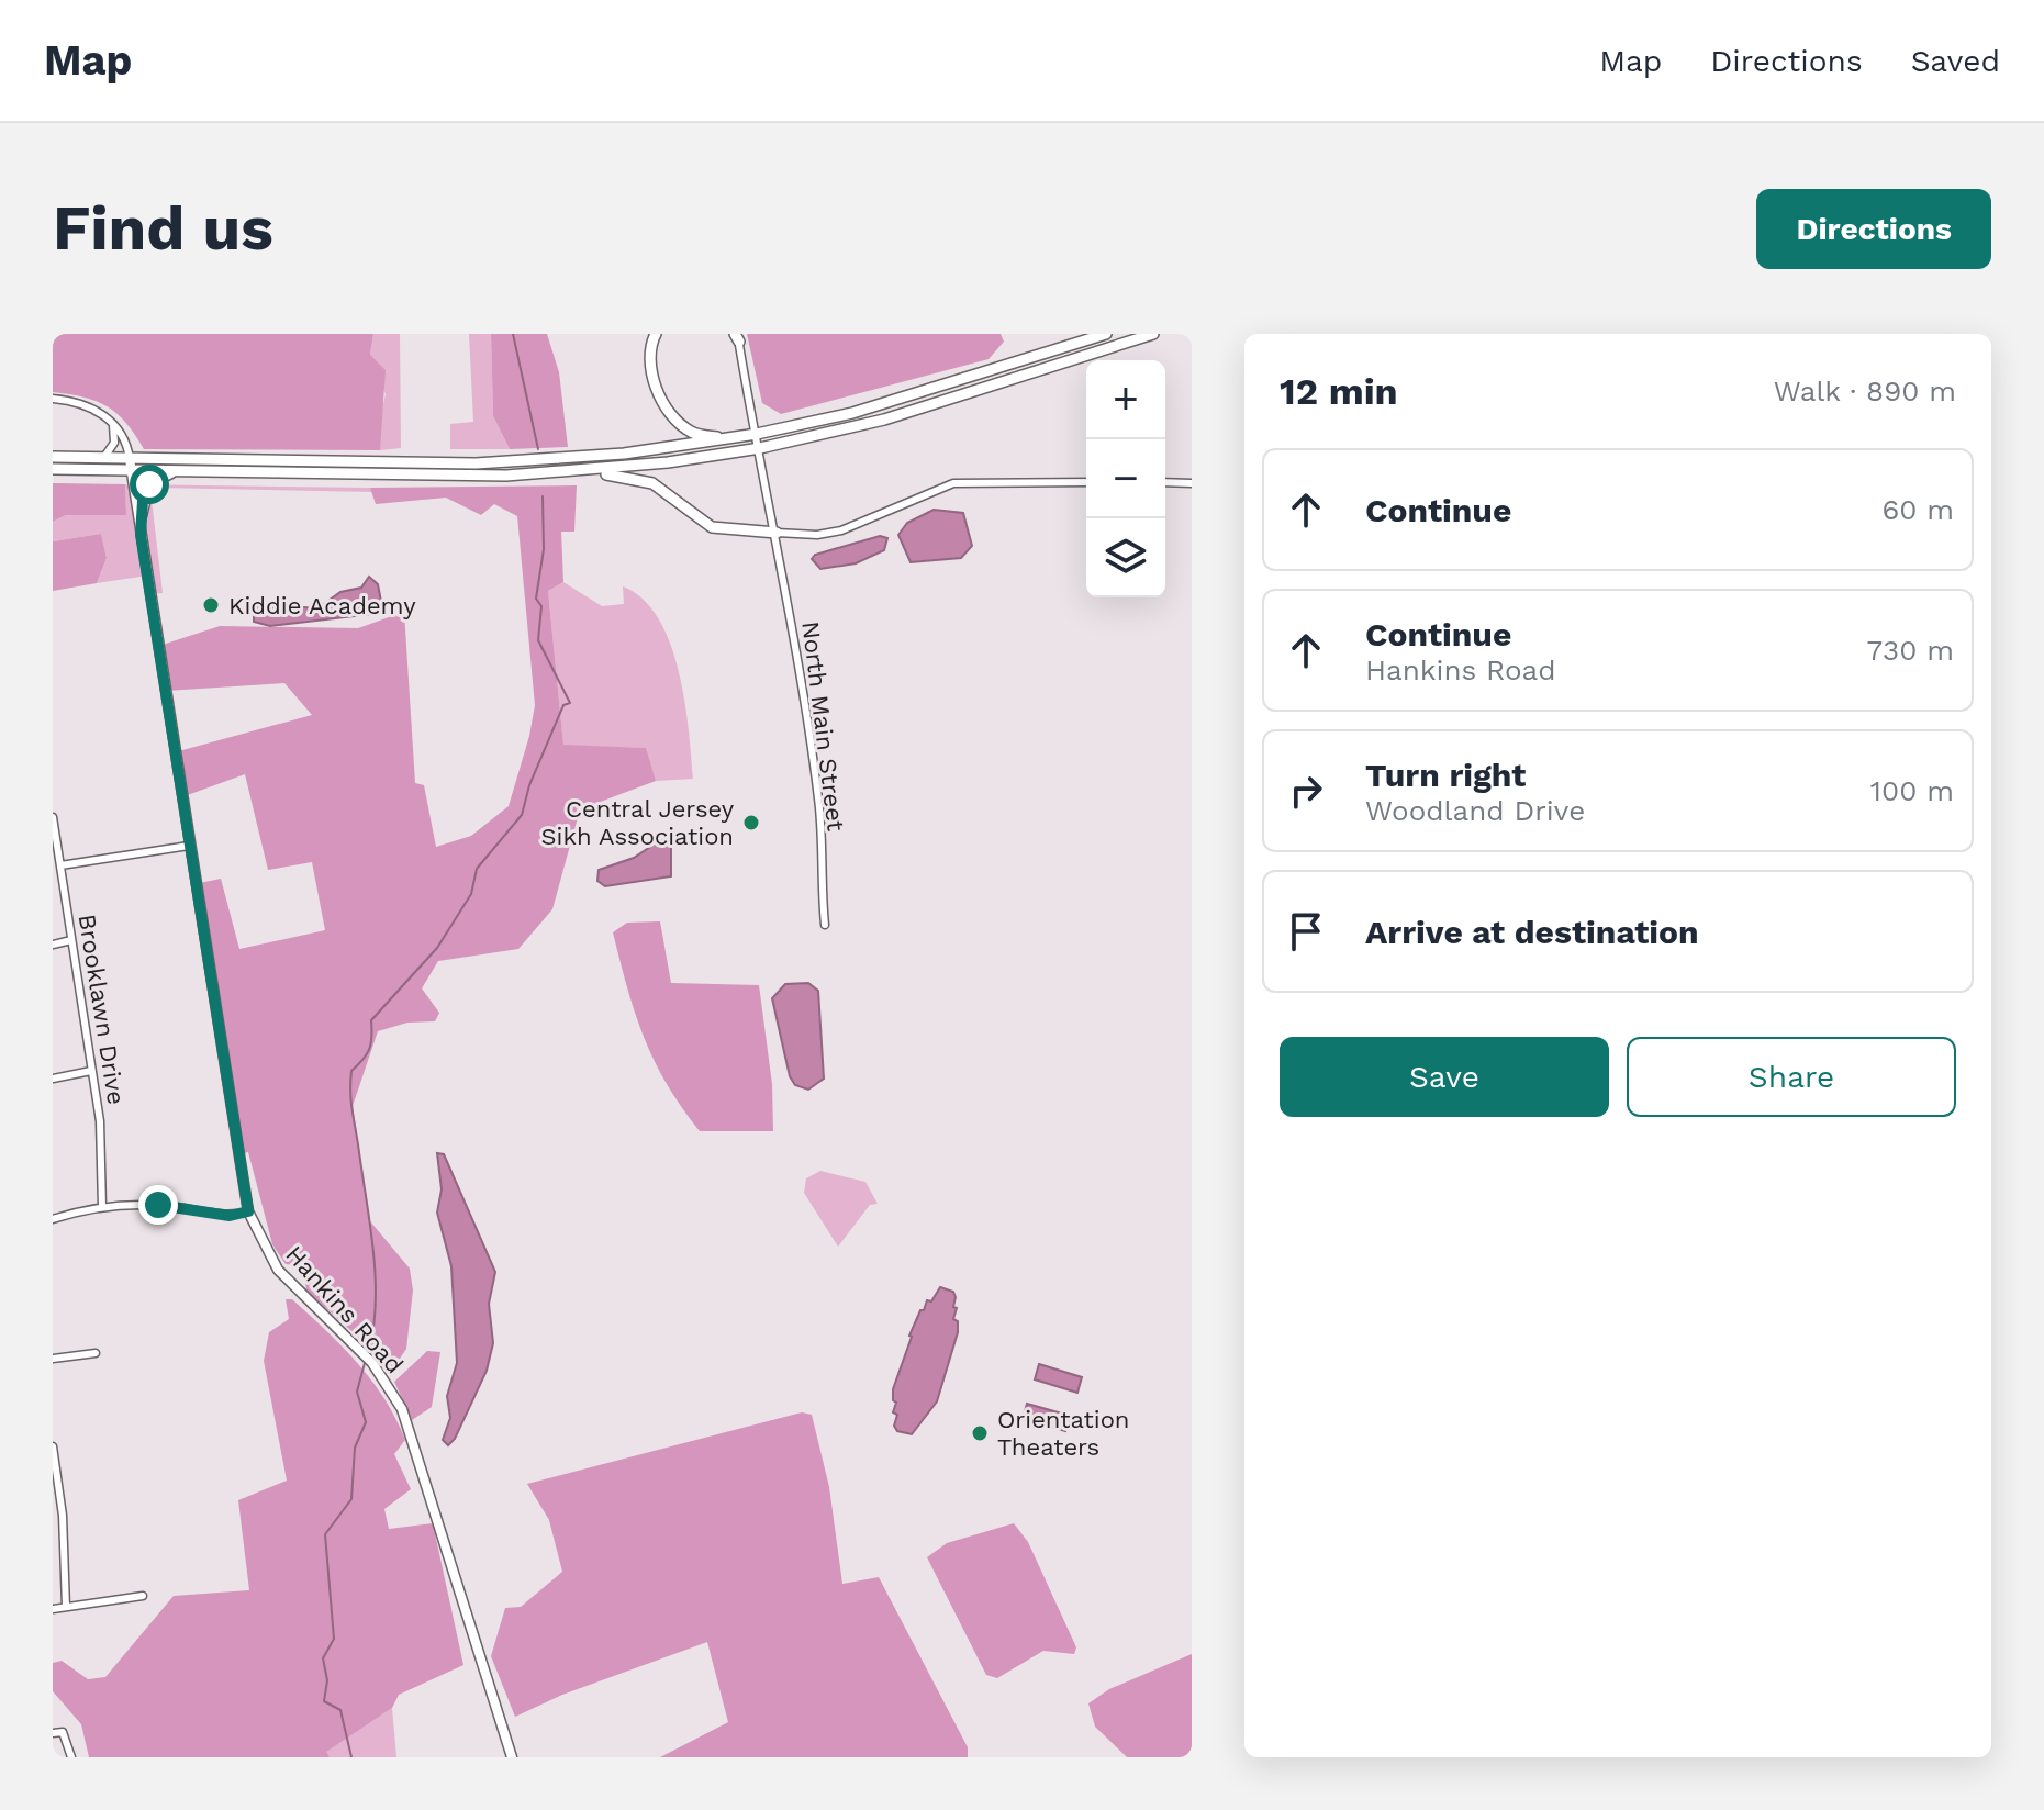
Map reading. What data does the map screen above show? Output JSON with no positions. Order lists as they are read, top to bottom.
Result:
{
  "streets": {
    "main road": ["Hankins Road"],
    "street": ["North Main Street", "Brooklawn Drive"]
  },
  "places": ["Kiddie Academy", "Central Jersey Sikh Association", "Orientation Theaters"],
  "page": {
    "header": "Map",
    "nav": ["Map", "Directions", "Saved"],
    "buttons": [
      "Directions",
      ["Save", "Share"]
    ],
    "title": "Find us",
    "heading": ["12 min", "Walk · 890 m"],
    "map_buttons": ["+", "−"],
    "list": [
      ["Continue", "60 m"],
      ["Continue", "Hankins Road", "730 m"],
      ["Turn right", "Woodland Drive", "100 m"],
      "Arrive at destination"
    ]
  }
}
